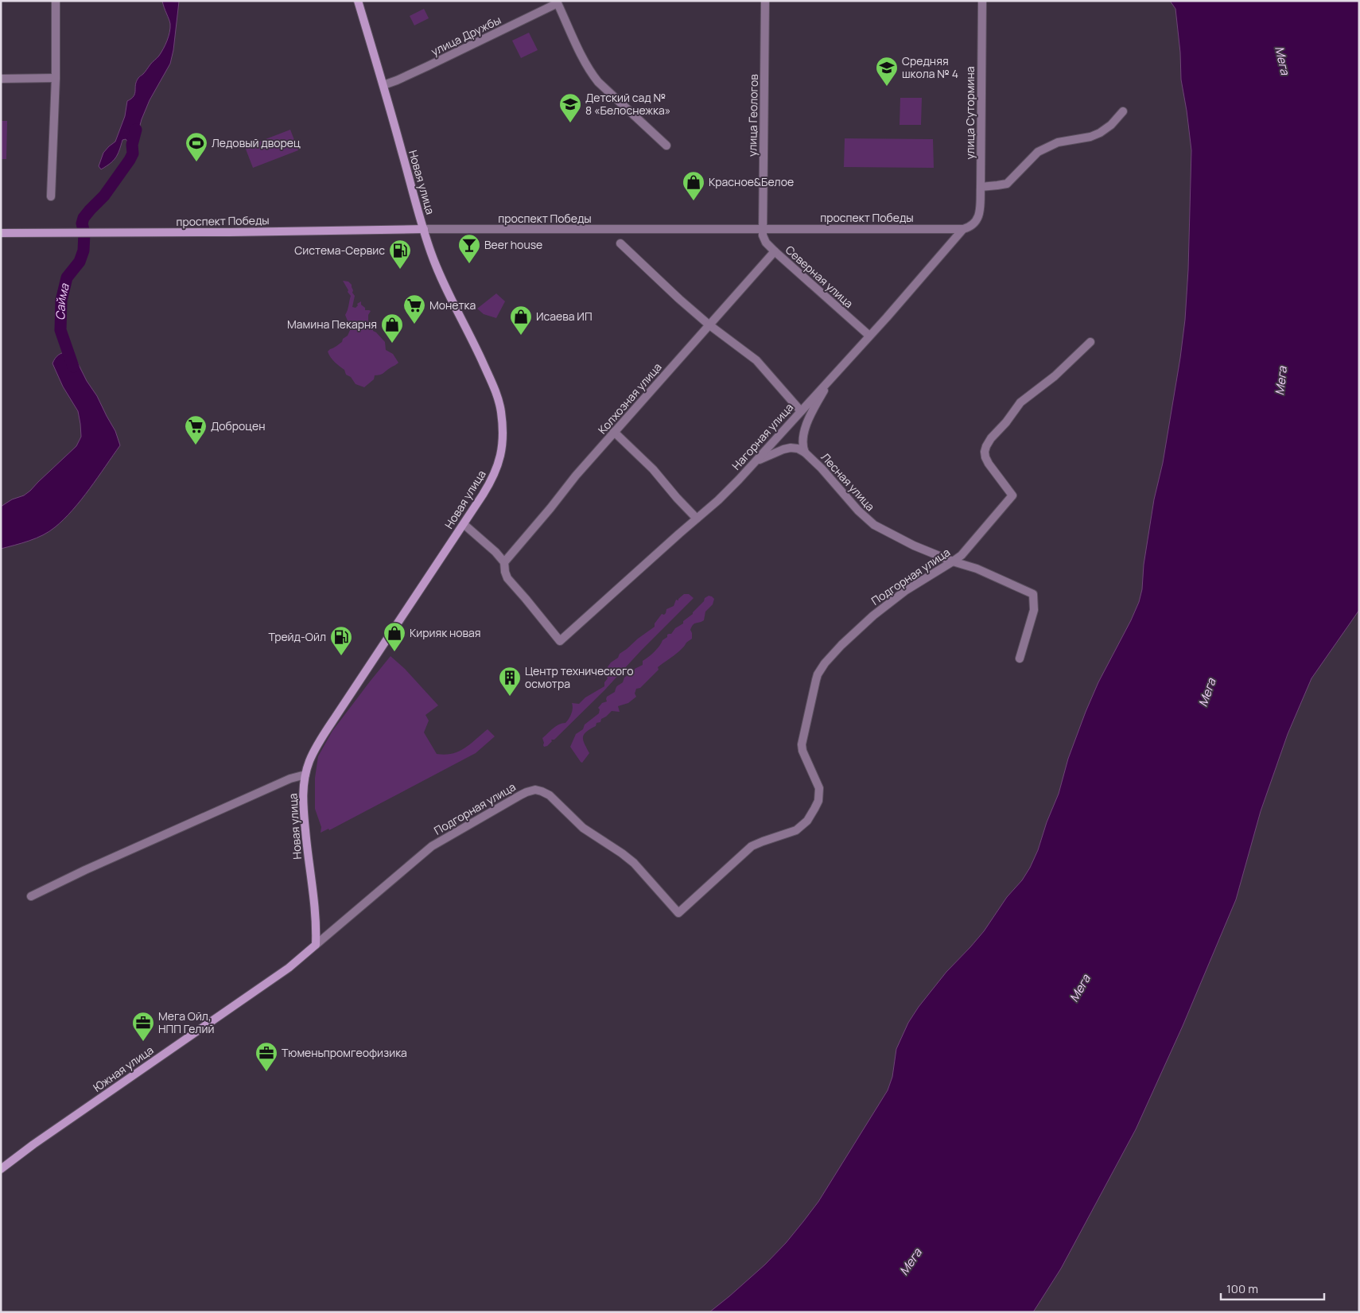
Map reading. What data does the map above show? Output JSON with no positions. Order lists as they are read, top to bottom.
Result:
{
  "streets": {
    "street": [
      "улица Дружбы",
      "улица Сутормина",
      "улица Геологов",
      "Новая улица",
      "проспект Победы",
      "Северная улица",
      "Колхозная улица",
      "Нагорная улица",
      "Лесная улица",
      "Подгорная улица",
      "Южная улица"
    ]
  },
  "crossings": [
    ["улица Дружбы", "Новая улица"],
    ["улица Сутормина", "проспект Победы"],
    ["улица Геологов", "проспект Победы"],
    ["улица Геологов", "Северная улица"],
    ["Новая улица", "проспект Победы"],
    ["Новая улица", "Подгорная улица"],
    ["Новая улица", "Южная улица"],
    ["проспект Победы", "Северная улица"],
    ["проспект Победы", "Нагорная улица"],
    ["Северная улица", "Колхозная улица"],
    ["Северная улица", "Нагорная улица"],
    ["Колхозная улица", "Нагорная улица"],
    ["Лесная улица", "Подгорная улица"],
    ["Подгорная улица", "Южная улица"]
  ],
  "water": ["Мега", "Сайма"],
  "places": {
    "school or university": ["Средняя школа № 4", "Детский сад № 8 «Белоснежка»"],
    "sports": ["Ледовый дворец"],
    "shop": [
      "Красное&Белое",
      "Исаева ИП",
      "Мамина Пекарня",
      "Кирияк новая"
    ],
    "bar": ["Beer house"],
    "fuel station": ["Система-Сервис", "Трейд-Ойл"],
    "supermarket": ["Монетка", "Доброцен"],
    "building": ["Центр технического осмотра"],
    "office": ["Мега Ойл, НПП Гелий", "Тюменьпромгеофизика"]
  },
  "scale_bar": "100 m"
}
